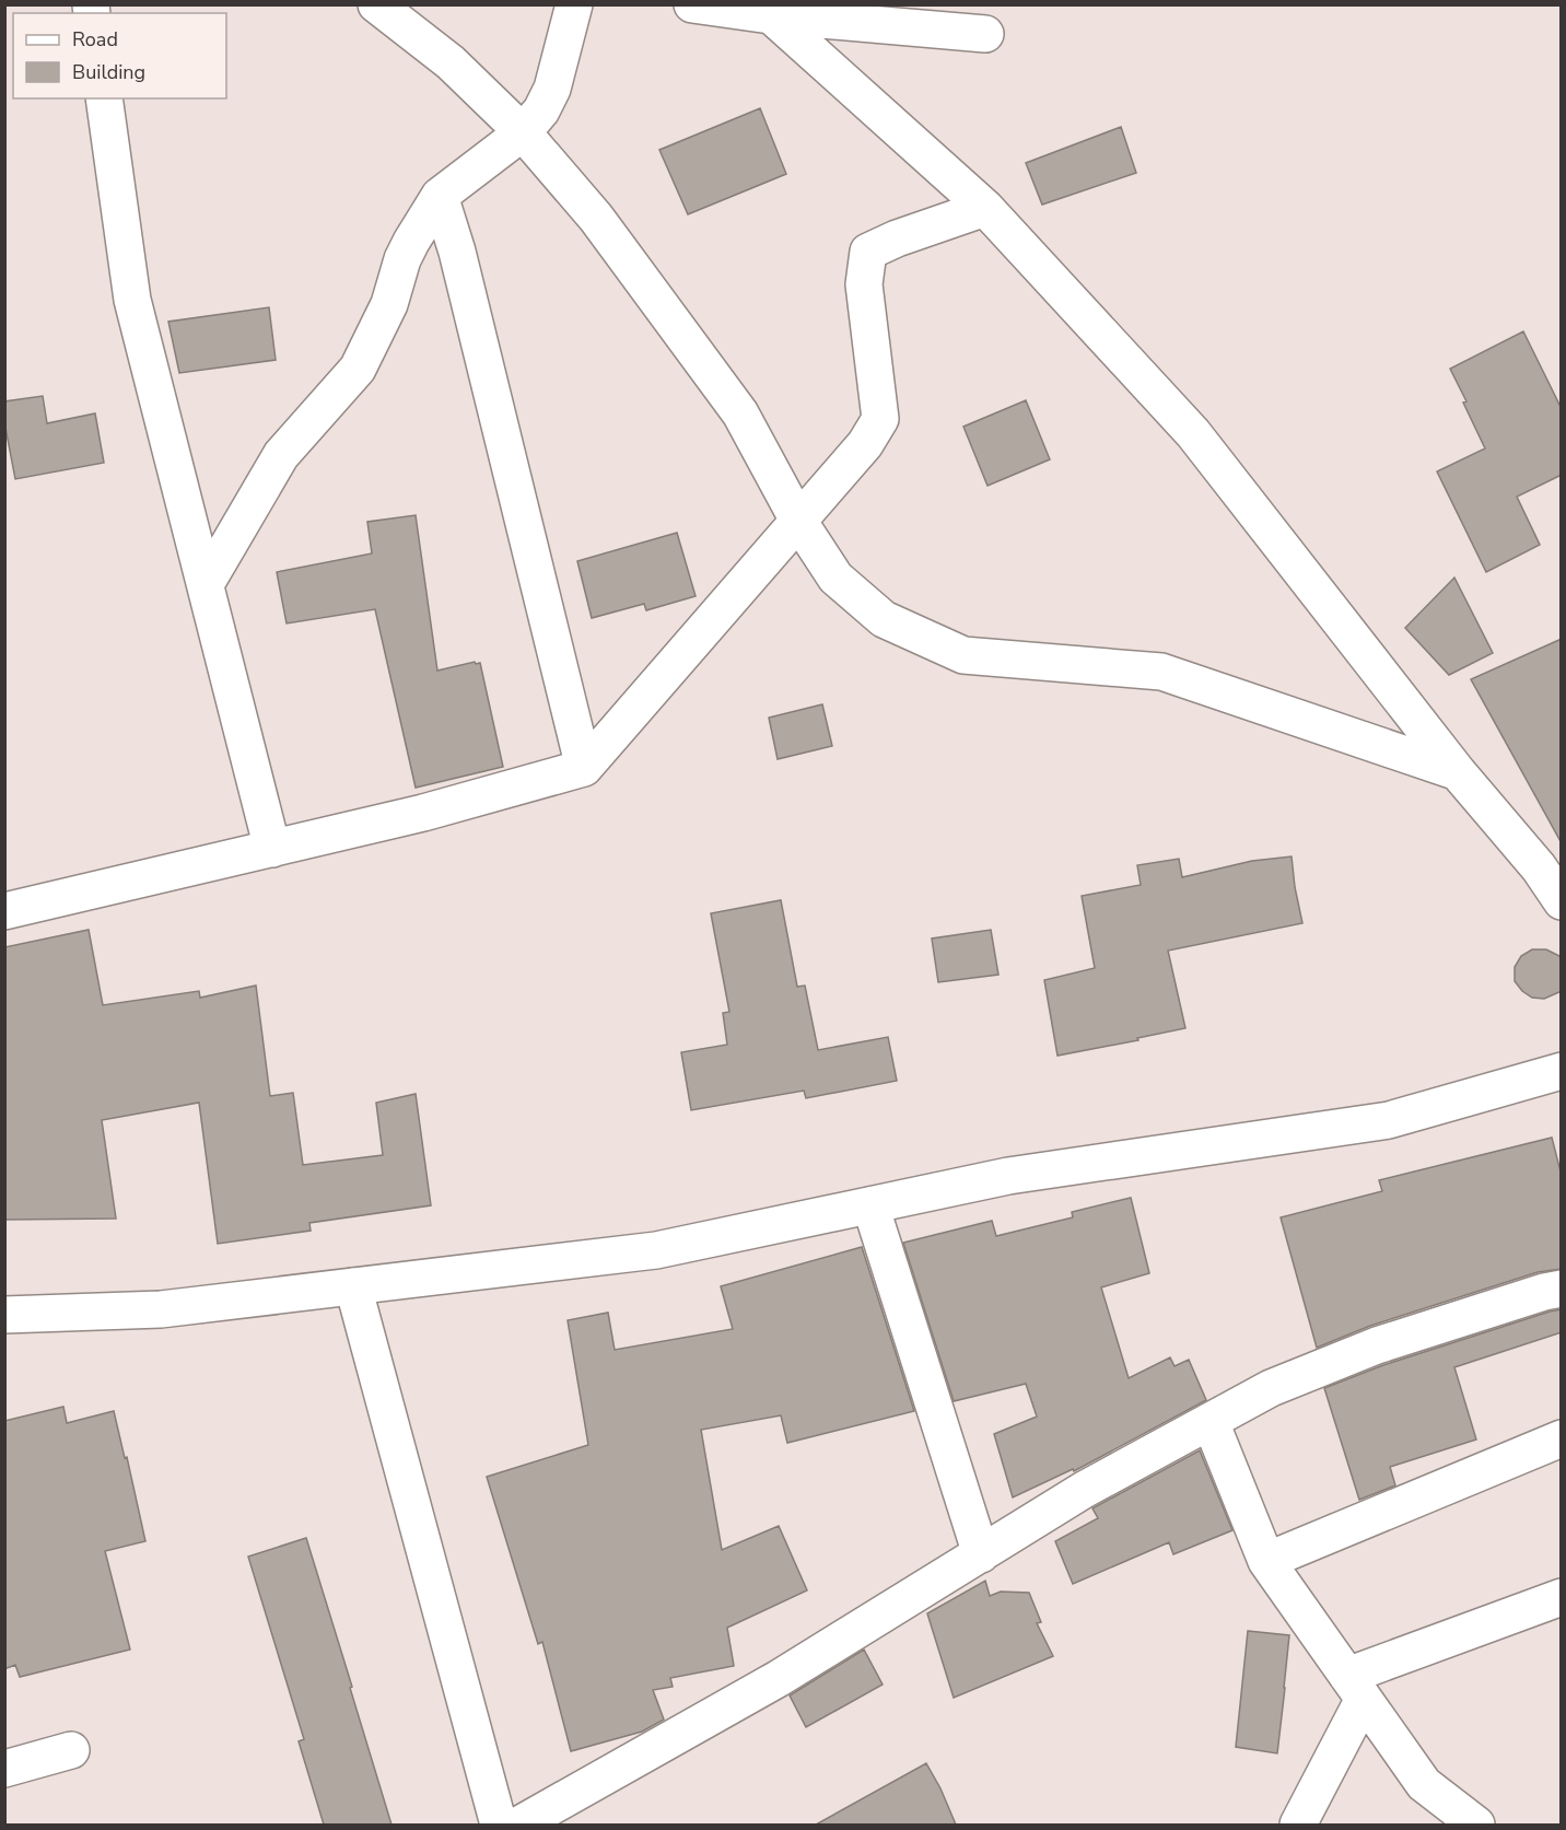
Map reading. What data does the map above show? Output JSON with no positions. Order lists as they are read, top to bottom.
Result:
{
  "legend": ["Road", "Building"]
}
